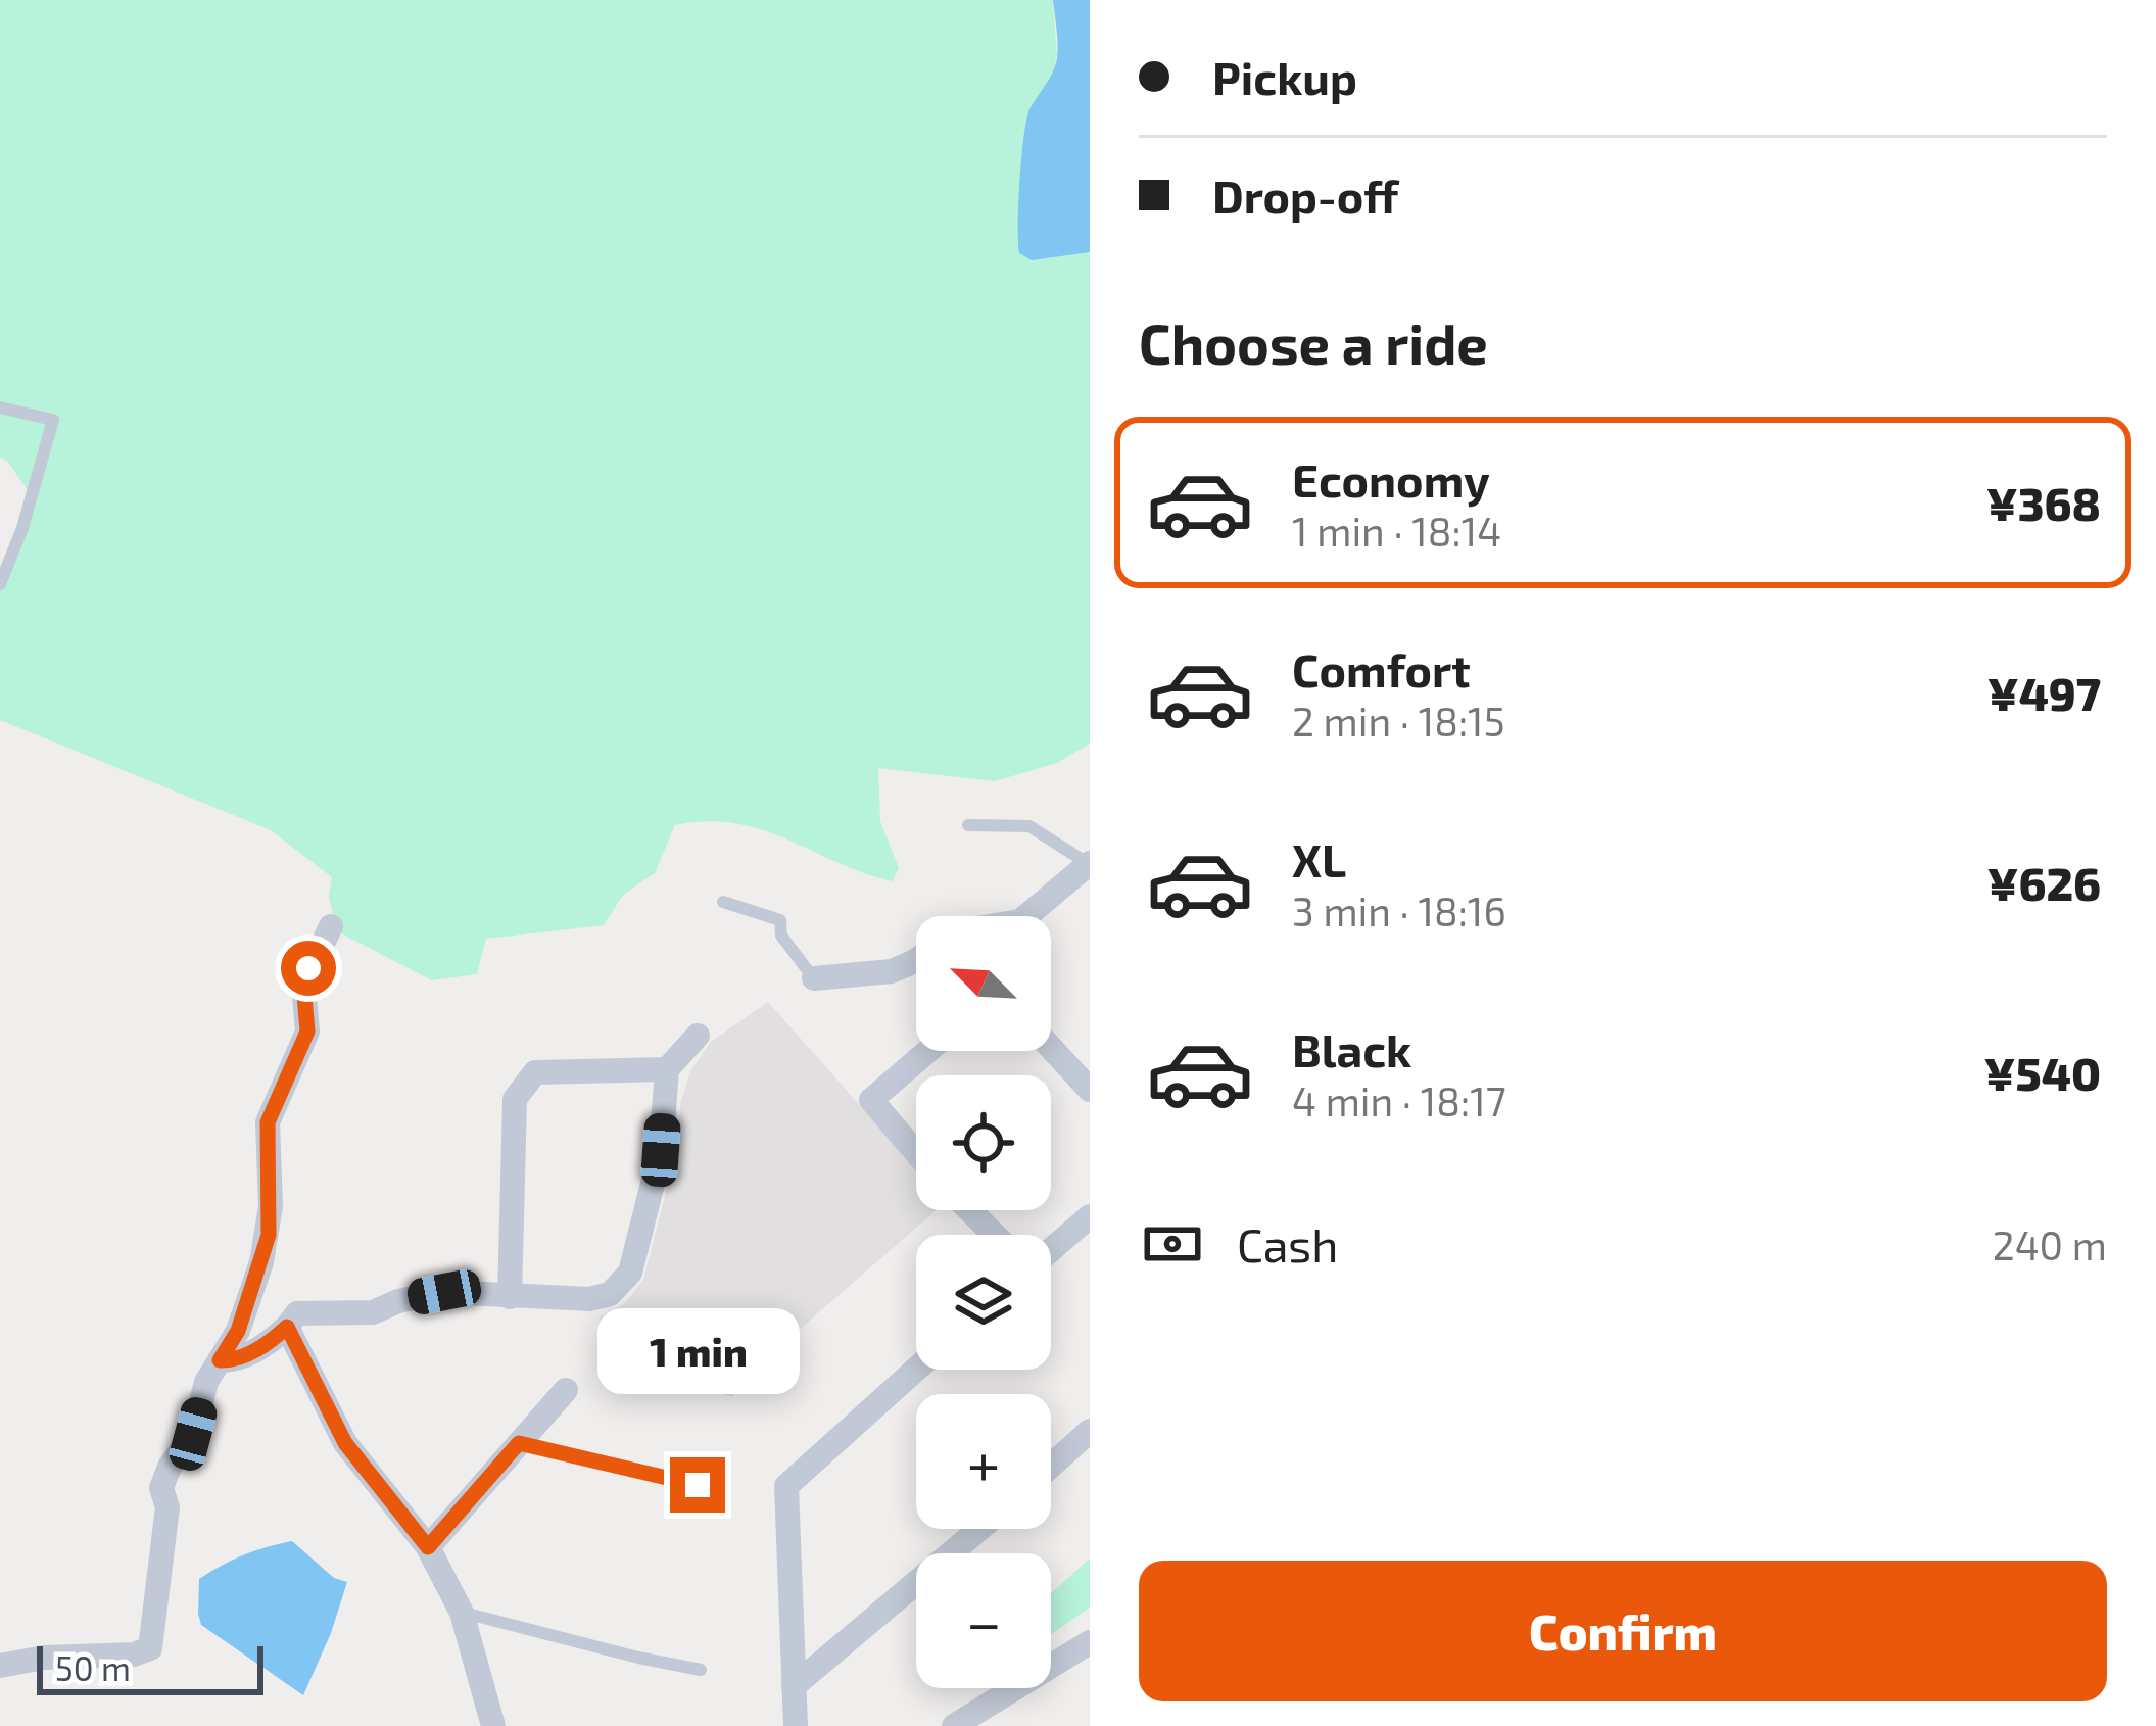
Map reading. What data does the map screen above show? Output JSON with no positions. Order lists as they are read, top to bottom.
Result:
{
  "scale_bar": "50 m",
  "north": "top left",
  "page": {
    "banner": ["Pickup", "Drop-off"],
    "heading": "Choose a ride",
    "list": [
      {
        "name": "Economy",
        "note": "1 min · 18:14",
        "value": "¥368"
      },
      {
        "name": "Comfort",
        "note": "2 min · 18:15",
        "value": "¥497"
      },
      {
        "name": "XL",
        "note": "3 min · 18:16",
        "value": "¥626"
      },
      {
        "name": "Black",
        "note": "4 min · 18:17",
        "value": "¥540"
      }
    ],
    "map_buttons": ["+", "−"],
    "pay": ["Cash", "240 m"],
    "bubble": "1 min",
    "buttons": "Confirm",
    "scale": "50 m"
  }
}
